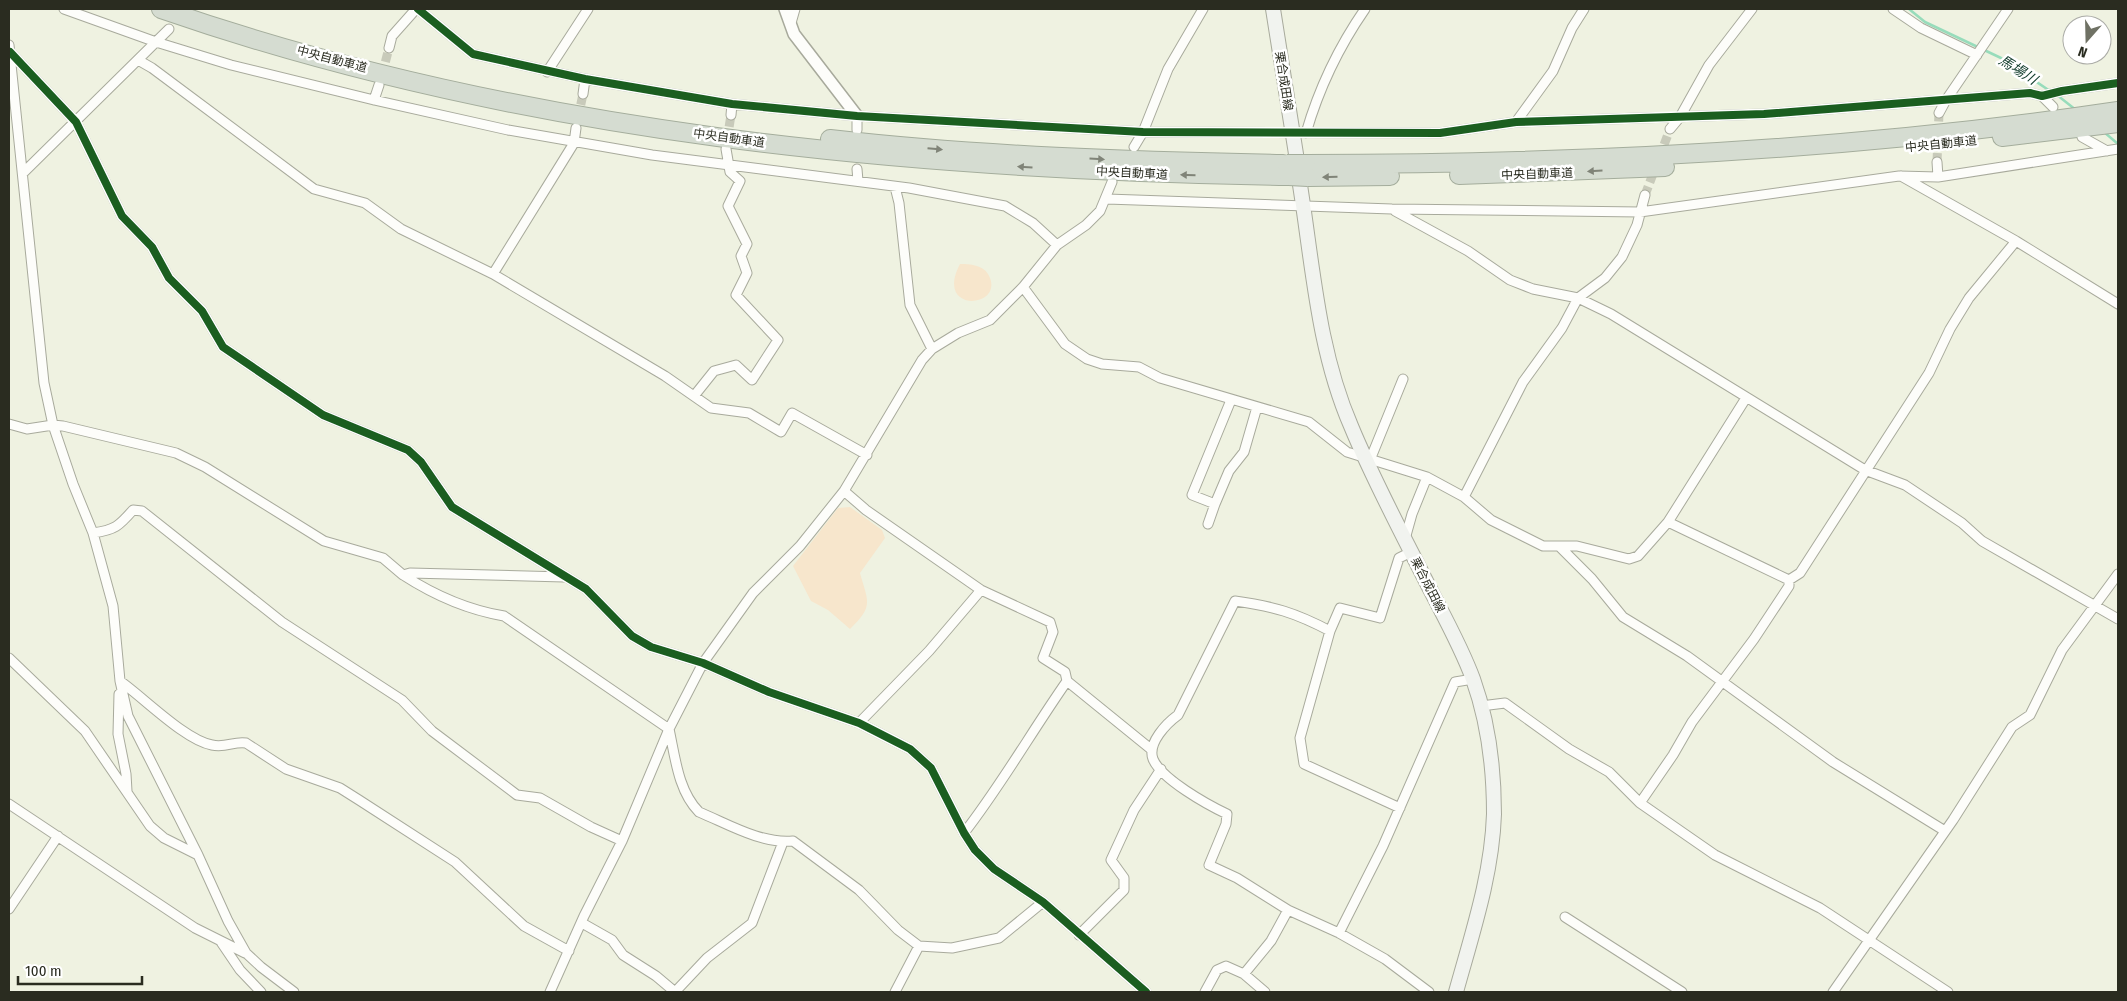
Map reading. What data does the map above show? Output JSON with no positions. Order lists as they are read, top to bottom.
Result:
{
  "streets": {
    "highway": ["中央自動車道"],
    "main road": ["栗合成田線"]
  },
  "crossings": [
    ["中央自動車道", "栗合成田線"]
  ],
  "water": ["馬場川"],
  "scale_bar": "100 m",
  "north": "bottom"
}
